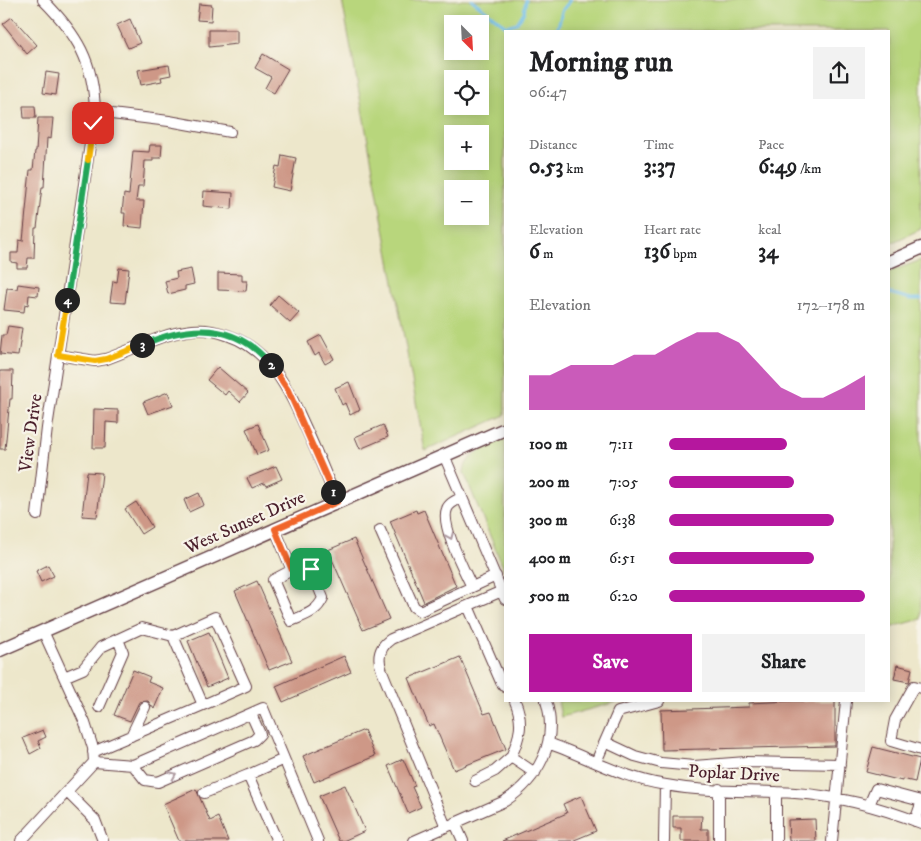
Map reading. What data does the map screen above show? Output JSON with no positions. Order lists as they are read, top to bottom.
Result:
{
  "streets": {
    "main road": ["West Sunset Drive"],
    "street": ["View Drive", "Poplar Drive"]
  },
  "north": "bottom right",
  "page": {
    "map_buttons": ["+", "−"],
    "heading": ["Morning run", "06:47"],
    "stats": [
      ["Distance", "0.53 km"],
      ["Time", "3:37"],
      ["Pace", "6:49 /km"],
      ["Elevation", "6 m"],
      ["Heart rate", "136 bpm"],
      ["kcal", "34"]
    ],
    "chart": ["Elevation", "172–178 m"],
    "pins": [
      "4",
      "3",
      "2",
      "1"
    ],
    "list": [
      {
        "name": "100 m",
        "note": "7:11"
      },
      {
        "name": "200 m",
        "note": "7:05"
      },
      {
        "name": "300 m",
        "note": "6:38"
      },
      {
        "name": "400 m",
        "note": "6:51"
      },
      {
        "name": "500 m",
        "note": "6:20"
      }
    ],
    "buttons": ["Save", "Share"]
  }
}
